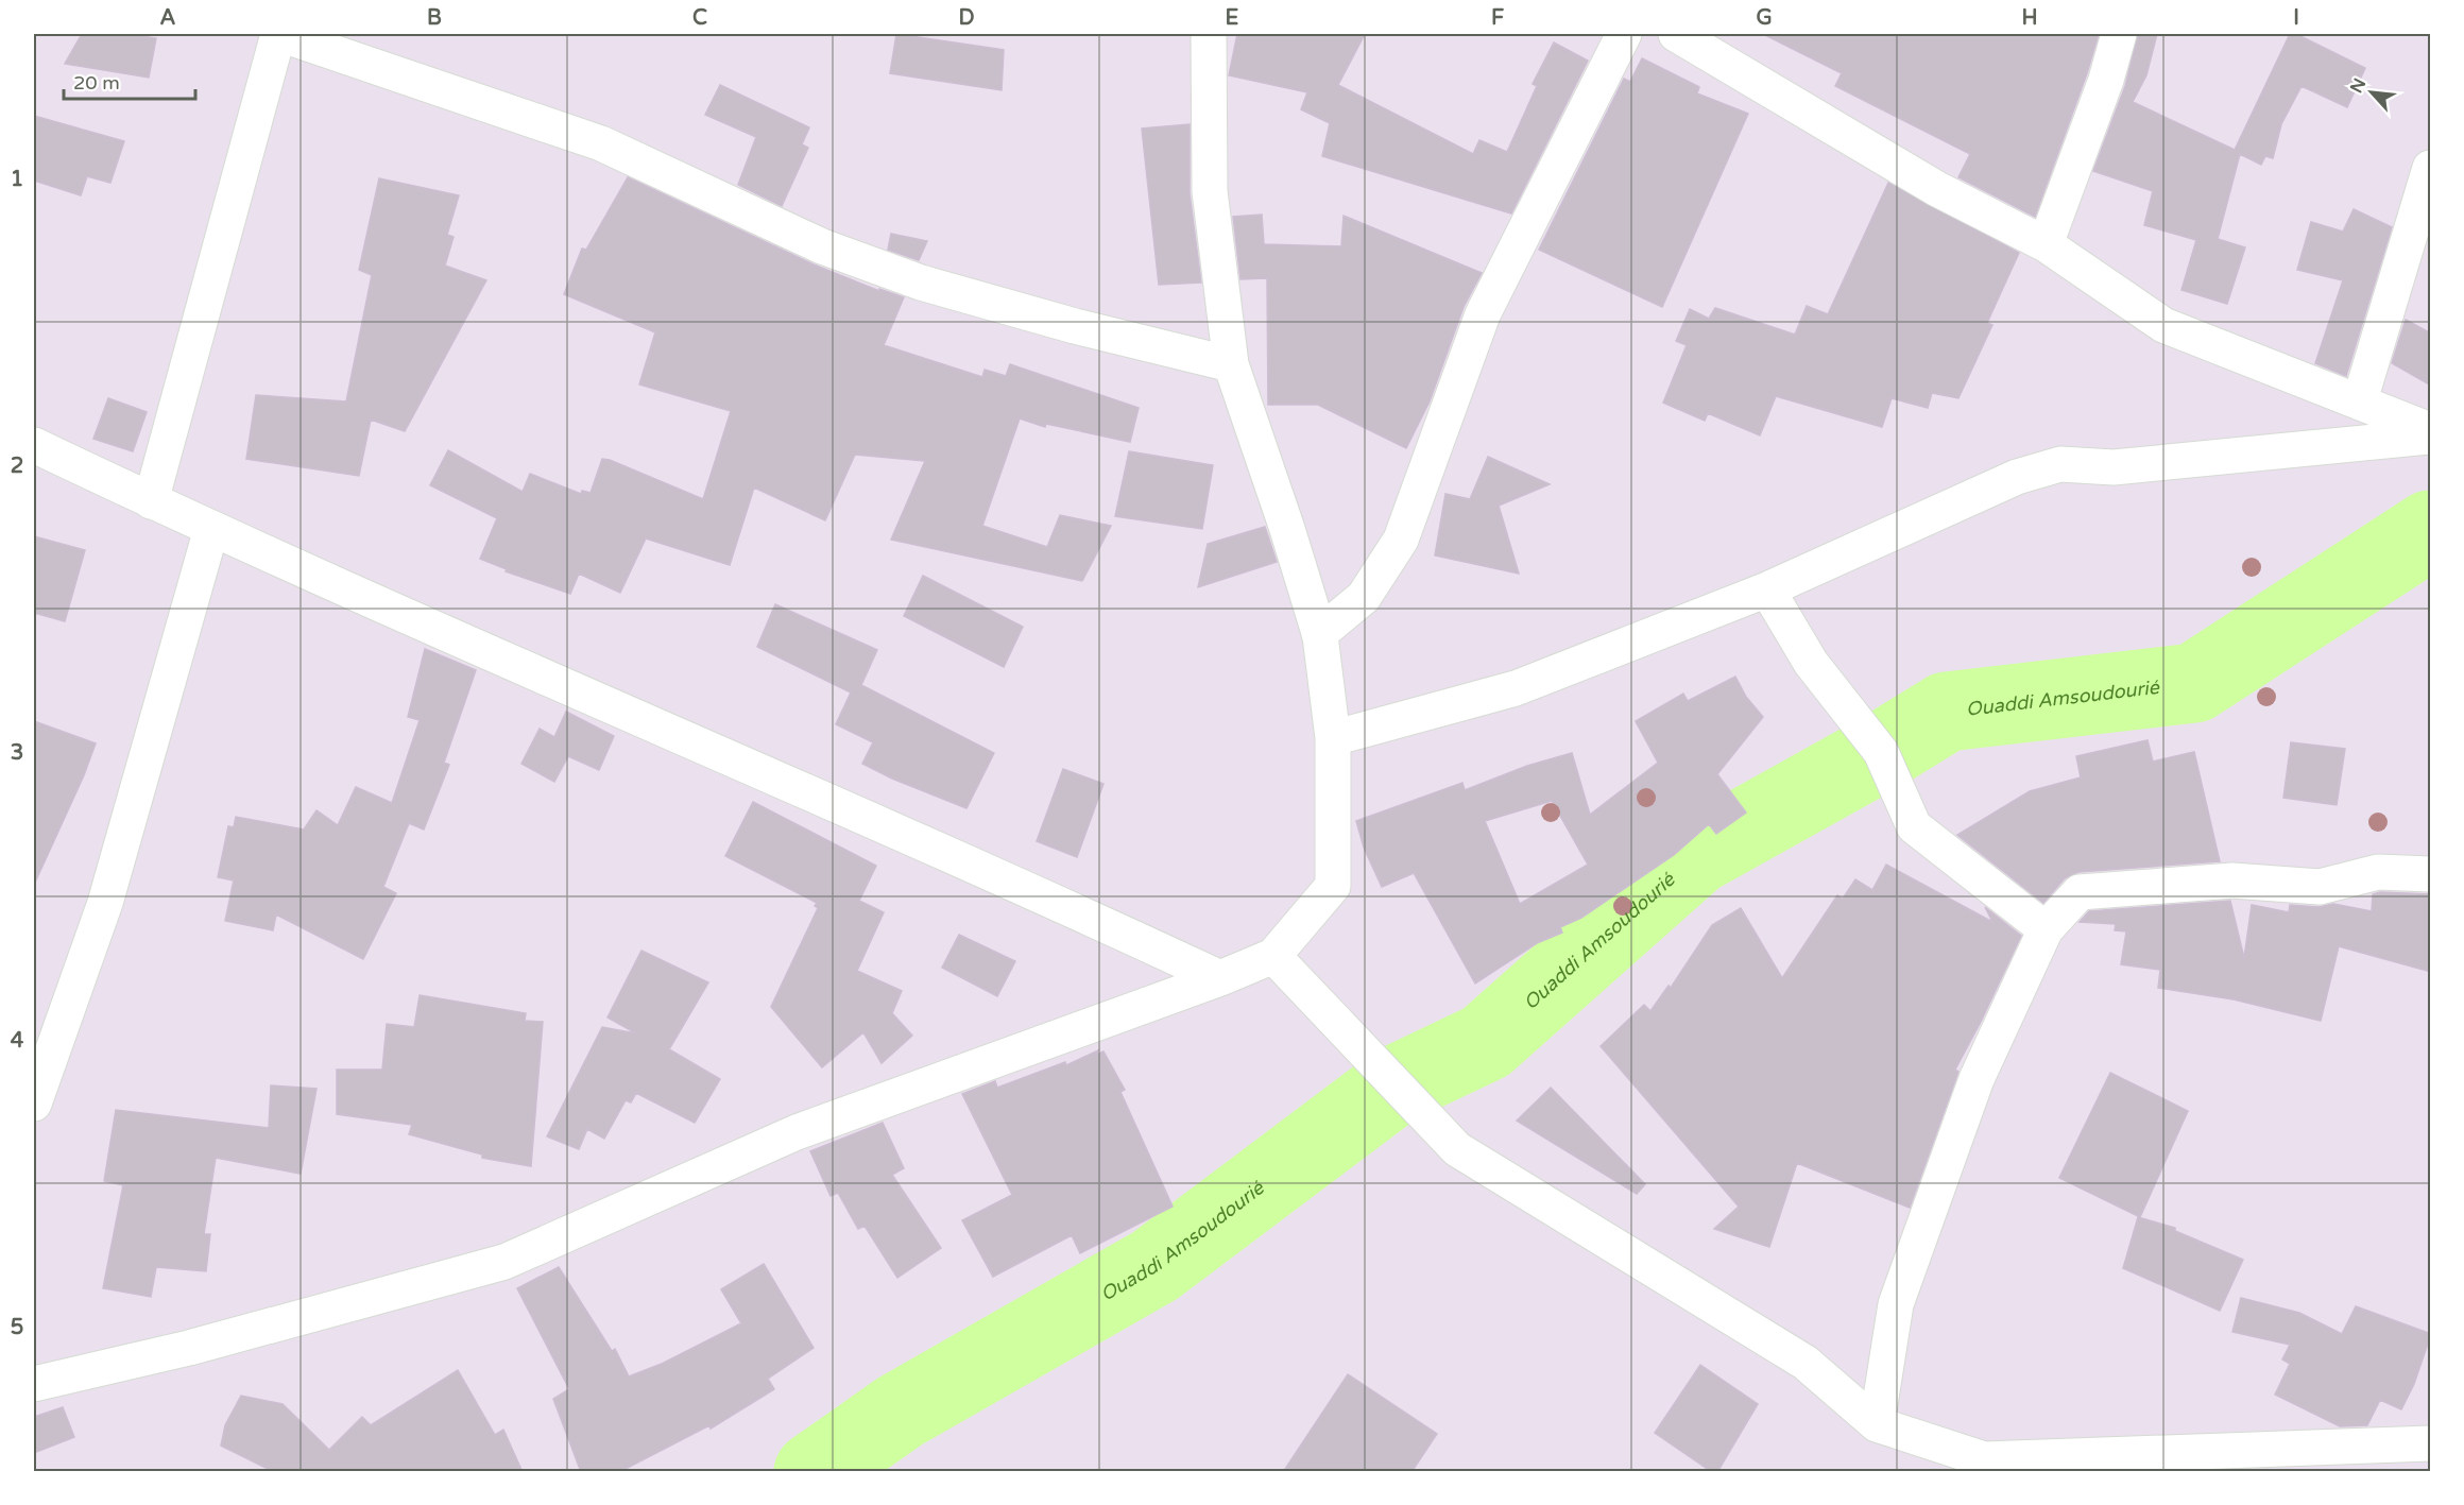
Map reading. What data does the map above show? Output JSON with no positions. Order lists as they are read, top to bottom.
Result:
{
  "water": ["Ouaddi Amsoudourié"],
  "scale_bar": "20 m",
  "north": "top left",
  "grid": {
    "columns": [
      "A",
      "B",
      "C",
      "D",
      "E",
      "F",
      "G",
      "H",
      "I"
    ],
    "rows": [
      "1",
      "2",
      "3",
      "4",
      "5"
    ]
  }
}
